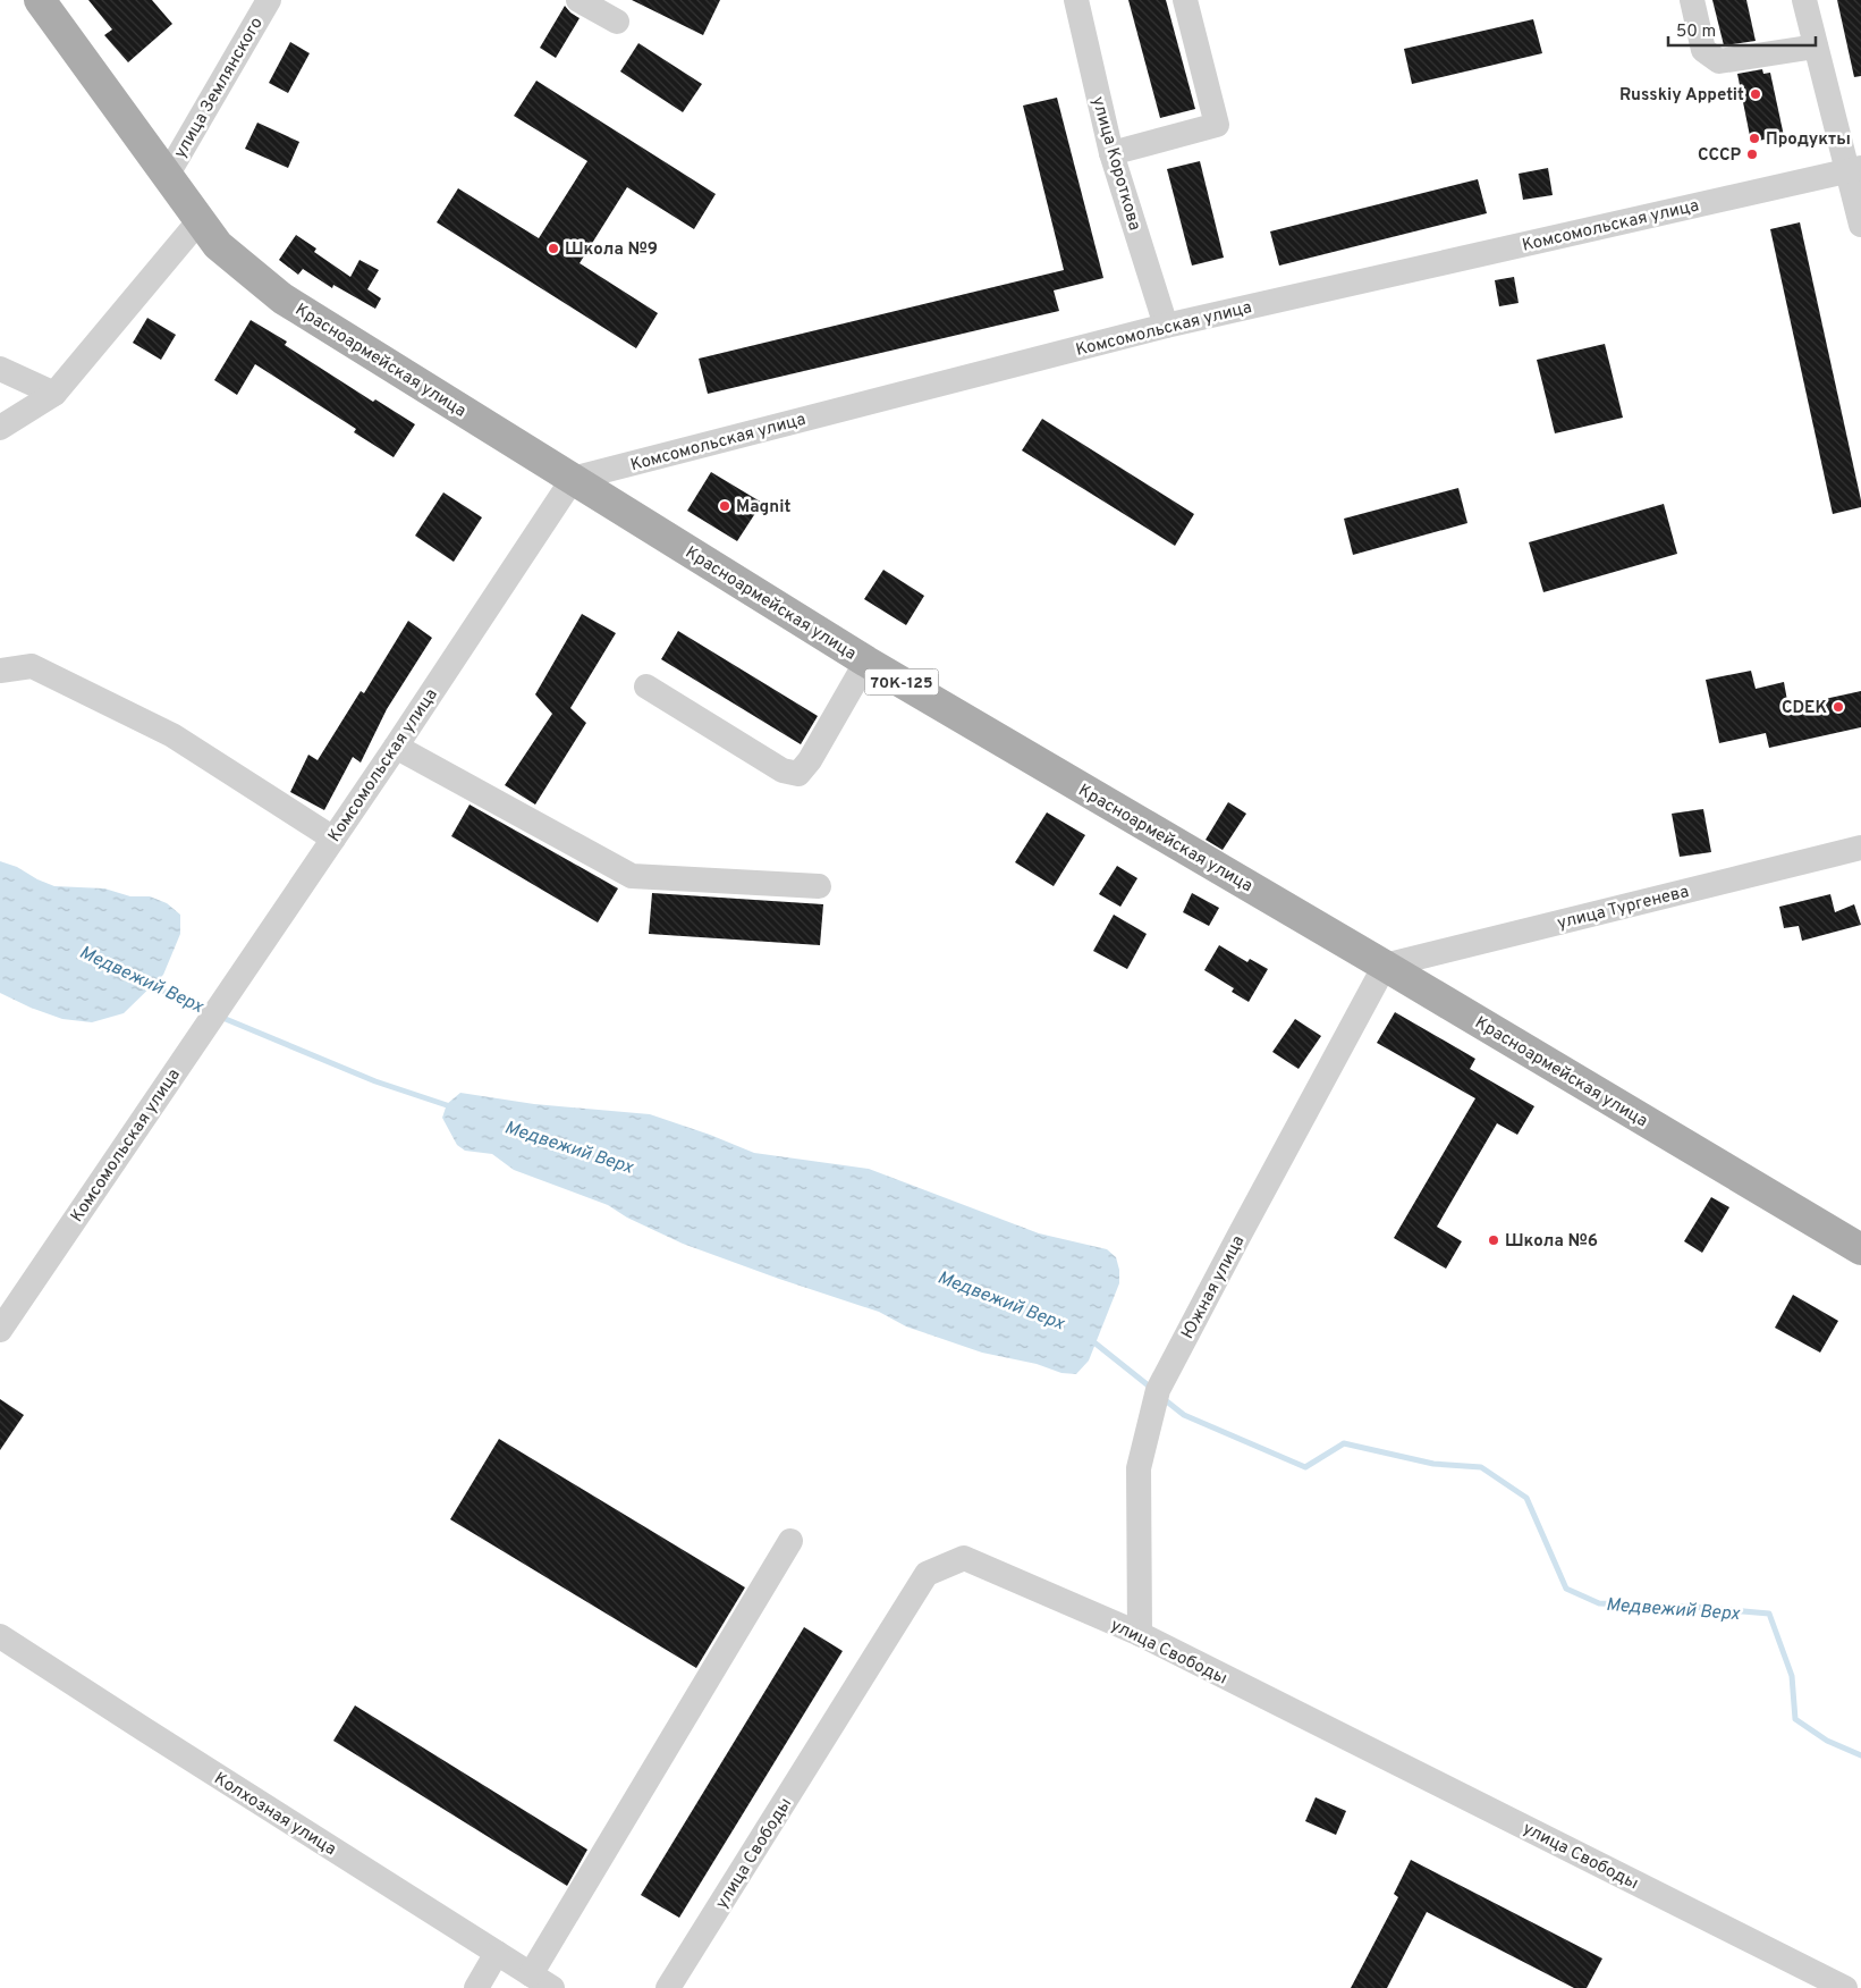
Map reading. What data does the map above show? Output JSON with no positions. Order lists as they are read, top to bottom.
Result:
{
  "streets": {
    "main road": ["Красноармейская улица", "70К-125"],
    "street": [
      "улица Землянского",
      "улица Короткова",
      "Комсомольская улица",
      "улица Тургенева",
      "Южная улица",
      "улица Свободы",
      "Колхозная улица"
    ]
  },
  "crossings": [
    ["улица Землянского", "Красноармейская улица"],
    ["улица Короткова", "Комсомольская улица"],
    ["Комсомольская улица", "Красноармейская улица"],
    ["Красноармейская улица", "улица Тургенева"],
    ["Красноармейская улица", "Южная улица"],
    ["улица Тургенева", "Южная улица"],
    ["Южная улица", "улица Свободы"]
  ],
  "water": ["Медвежий Верх"],
  "places": [
    "Russkiy Appetit",
    "Продукты",
    "СССР",
    "Школа №9",
    "Magnit",
    "CDEK",
    "Школа №6"
  ],
  "scale_bar": "50 m"
}
